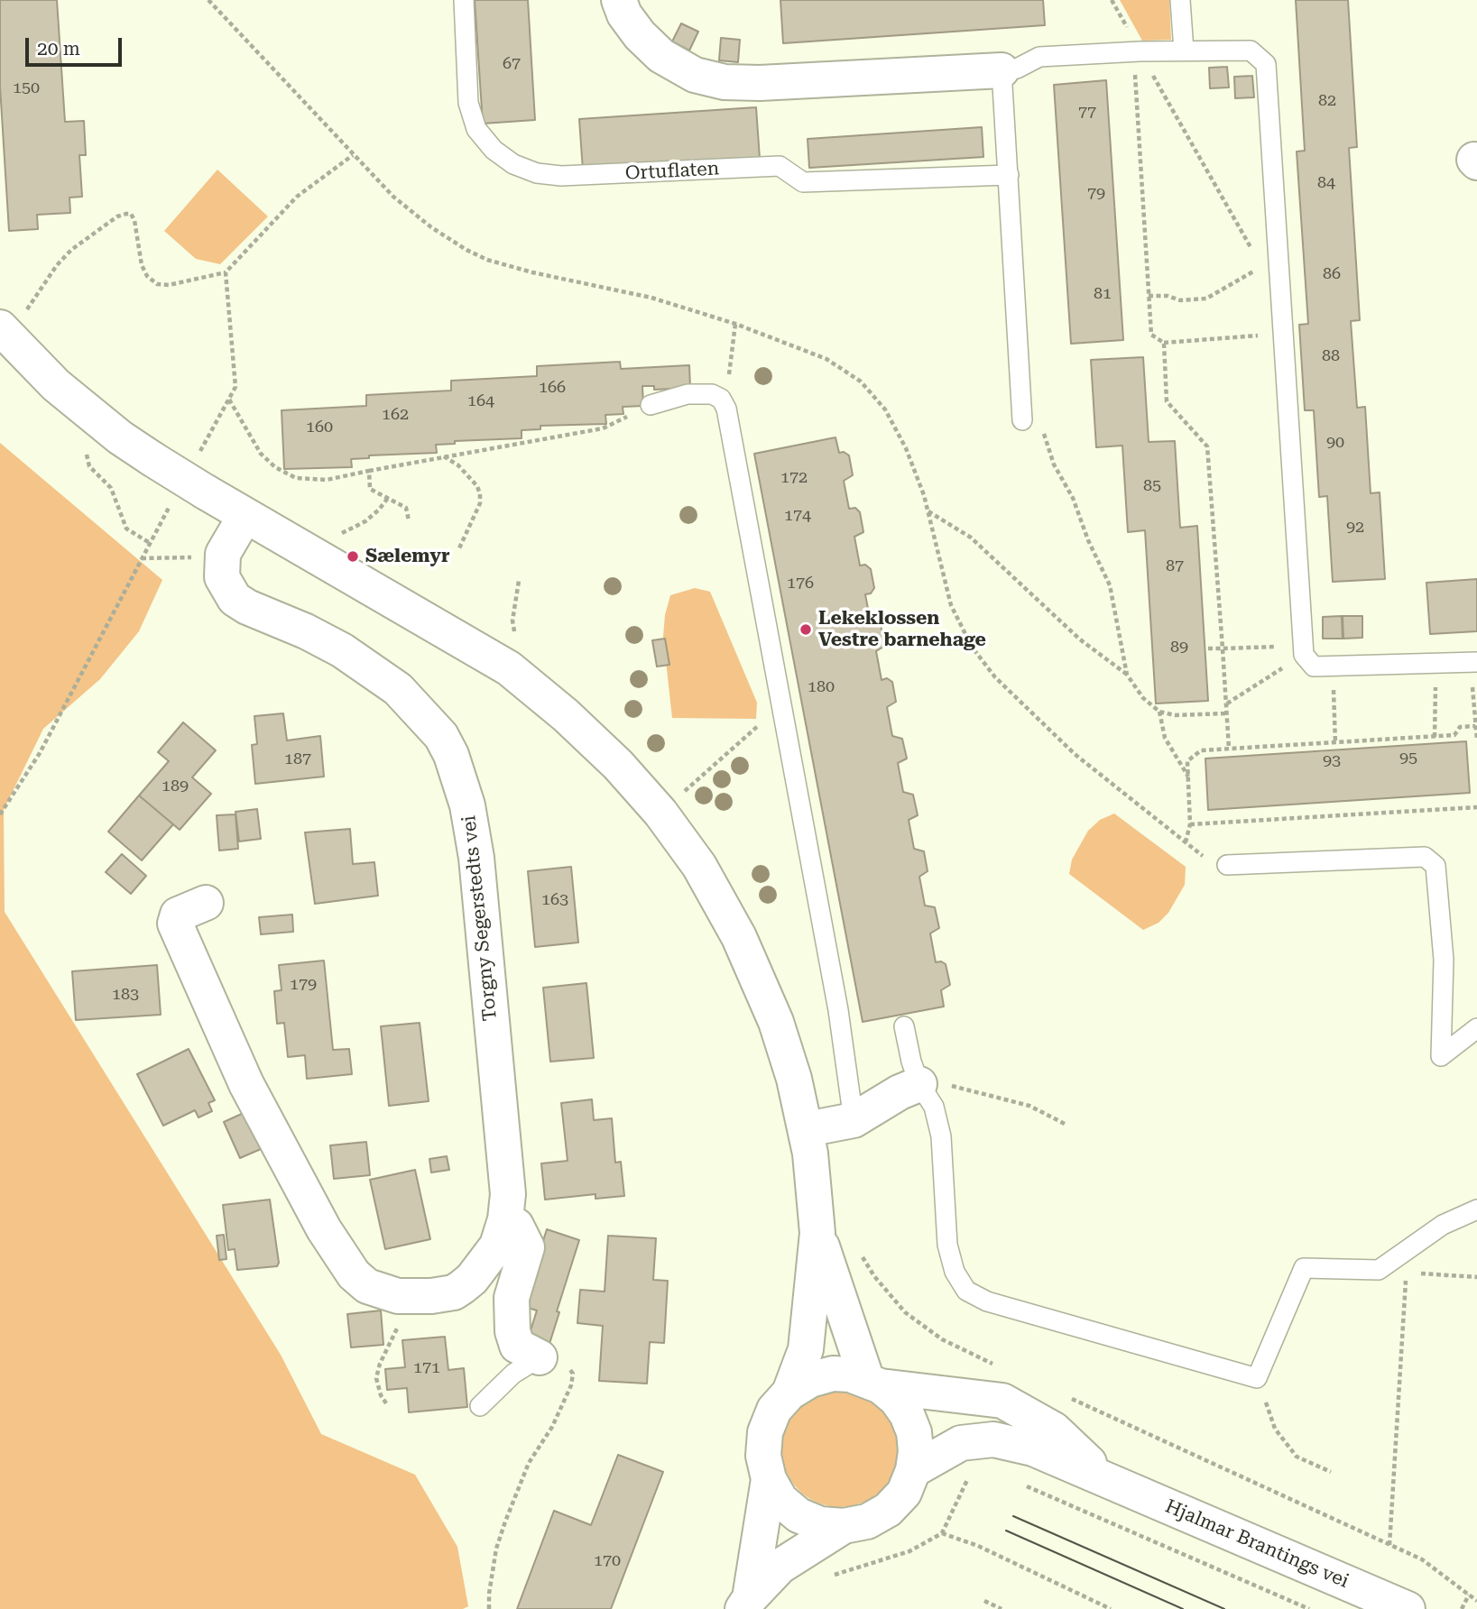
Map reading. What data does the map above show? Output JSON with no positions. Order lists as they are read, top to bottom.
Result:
{
  "streets": {
    "street": ["Torgny Segerstedts vei", "Hjalmar Brantings vei"],
    "lane": ["Ortuflaten"]
  },
  "places": ["Sælemyr", "Lekeklossen Vestre barnehage"],
  "house_numbers": [
    "67",
    "150",
    "82",
    "77",
    "84",
    "79",
    "86",
    "81",
    "88",
    "166",
    "164",
    "162",
    "160",
    "90",
    "172",
    "85",
    "174",
    "92",
    "87",
    "176",
    "89",
    "180",
    "95",
    "187",
    "93",
    "189",
    "163",
    "179",
    "183",
    "171",
    "170"
  ],
  "scale_bar": "20 m"
}
